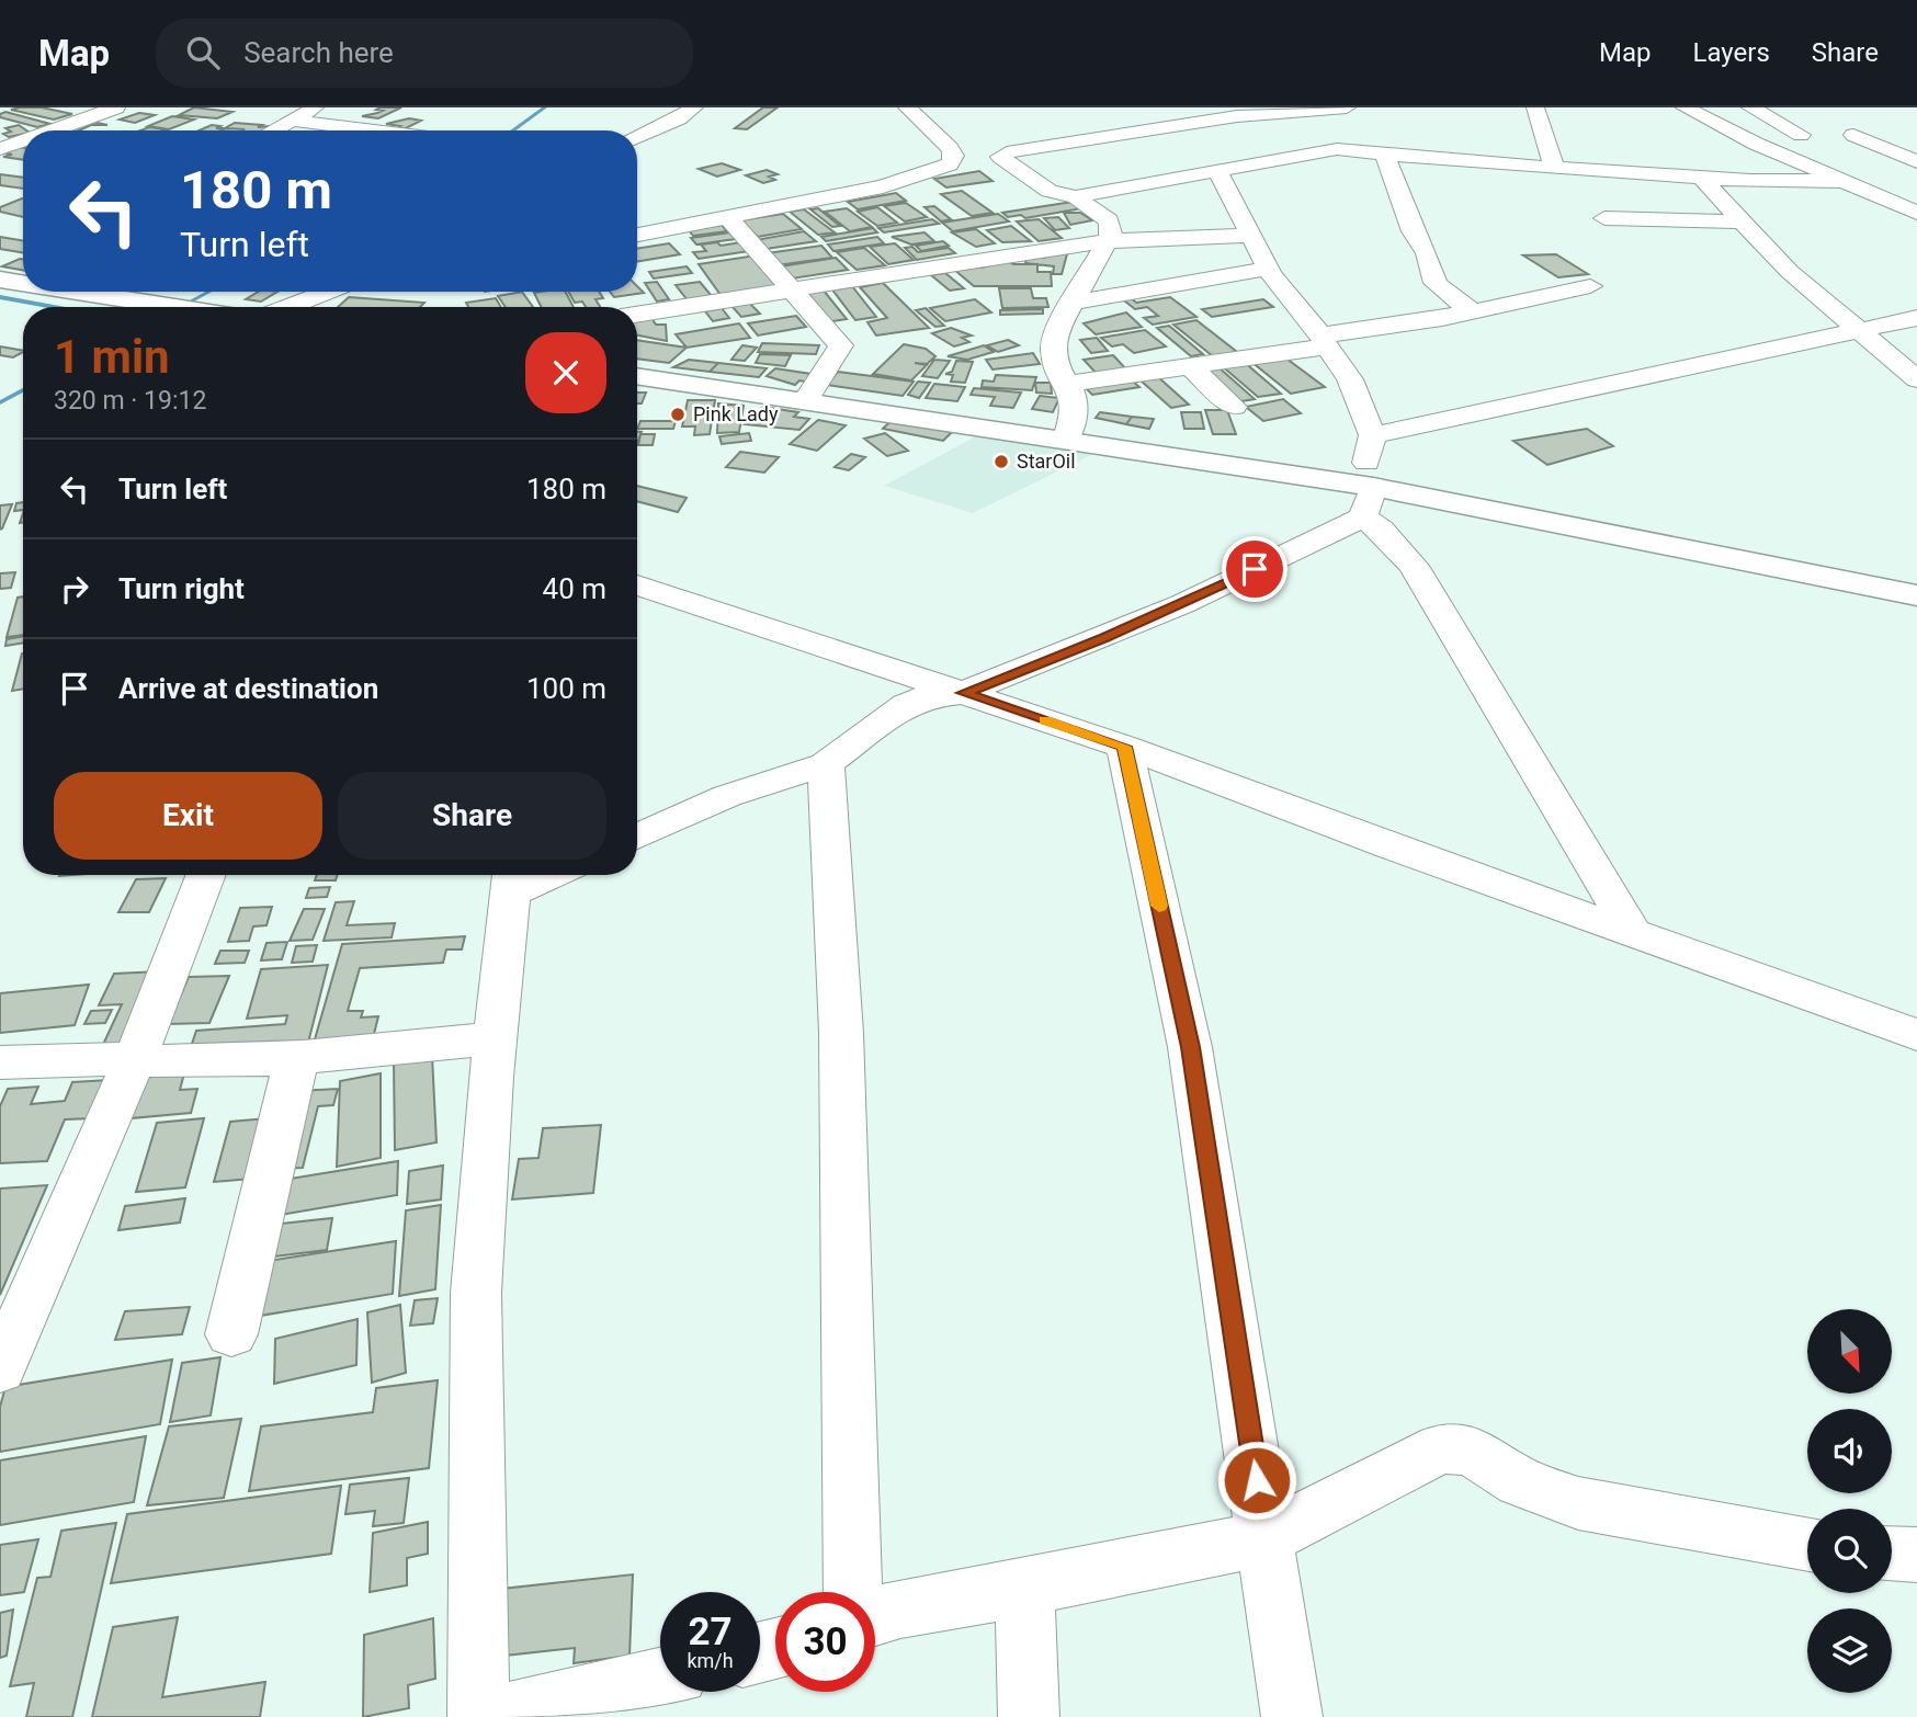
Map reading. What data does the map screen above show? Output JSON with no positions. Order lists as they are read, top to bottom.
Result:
{
  "places": ["Pink Lady", "StarOil"],
  "north": "bottom right",
  "page": {
    "header": "Map",
    "search": "Search here",
    "nav": ["Map", "Layers", "Share"],
    "turn": ["180 m", "Turn left"],
    "heading": ["1 min", "320 m · 19:12"],
    "list": [
      {
        "name": "Turn left",
        "value": "180 m"
      },
      {
        "name": "Turn right",
        "value": "40 m"
      },
      {
        "name": "Arrive at destination",
        "value": "100 m"
      }
    ],
    "buttons": ["Exit", "Share"],
    "speed": "27 km/h",
    "limit": "30"
  }
}
